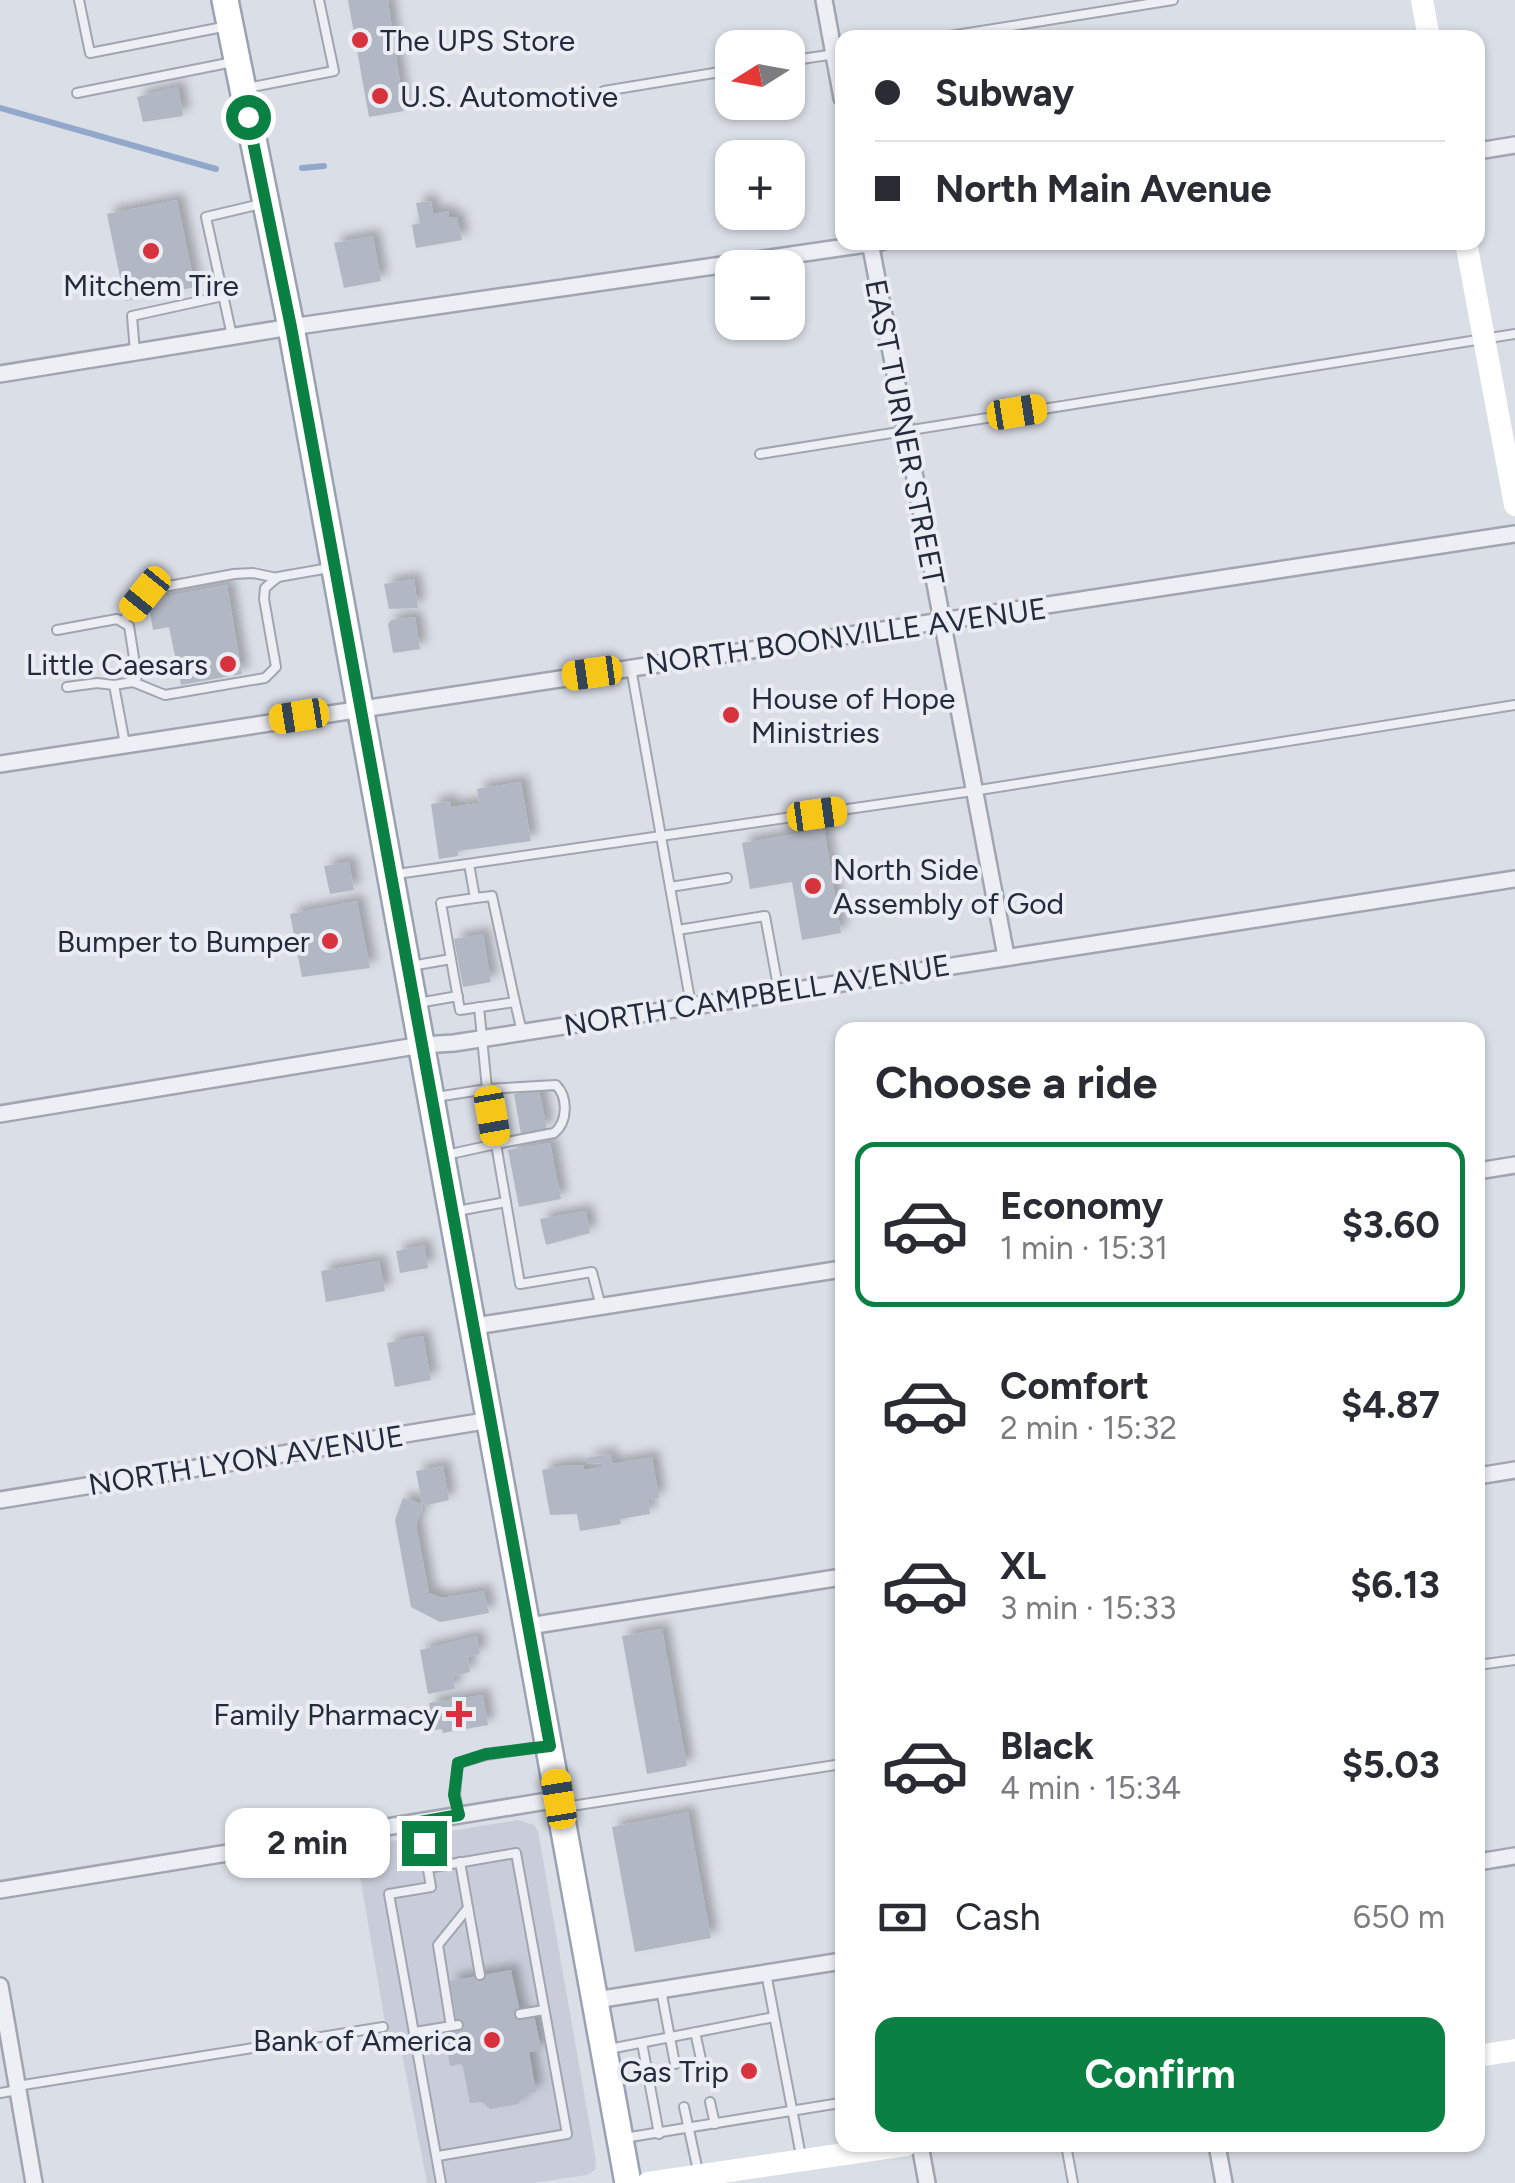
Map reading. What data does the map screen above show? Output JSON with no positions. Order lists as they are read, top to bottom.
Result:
{
  "streets": {
    "street": [
      "EAST TURNER STREET",
      "NORTH BOONVILLE AVENUE",
      "NORTH CAMPBELL AVENUE",
      "NORTH LYON AVENUE"
    ]
  },
  "crossings": [
    ["EAST TURNER STREET", "NORTH BOONVILLE AVENUE"],
    ["EAST TURNER STREET", "NORTH CAMPBELL AVENUE"]
  ],
  "places": {
    "other": [
      "The UPS Store",
      "U.S. Automotive",
      "Mitchem Tire",
      "Little Caesars",
      "House of Hope Ministries",
      "North Side Assembly of God",
      "Bumper to Bumper",
      "Bank of America",
      "Gas Trip"
    ],
    "health": ["Family Pharmacy"]
  },
  "north": "left",
  "page": {
    "map_buttons": ["+", "−"],
    "banner": ["Subway", "North Main Avenue"],
    "heading": "Choose a ride",
    "list": [
      {
        "name": "Economy",
        "note": "1 min · 15:31",
        "value": "$3.60"
      },
      {
        "name": "Comfort",
        "note": "2 min · 15:32",
        "value": "$4.87"
      },
      {
        "name": "XL",
        "note": "3 min · 15:33",
        "value": "$6.13"
      },
      {
        "name": "Black",
        "note": "4 min · 15:34",
        "value": "$5.03"
      }
    ],
    "bubble": "2 min",
    "pay": ["Cash", "650 m"],
    "buttons": "Confirm"
  }
}
